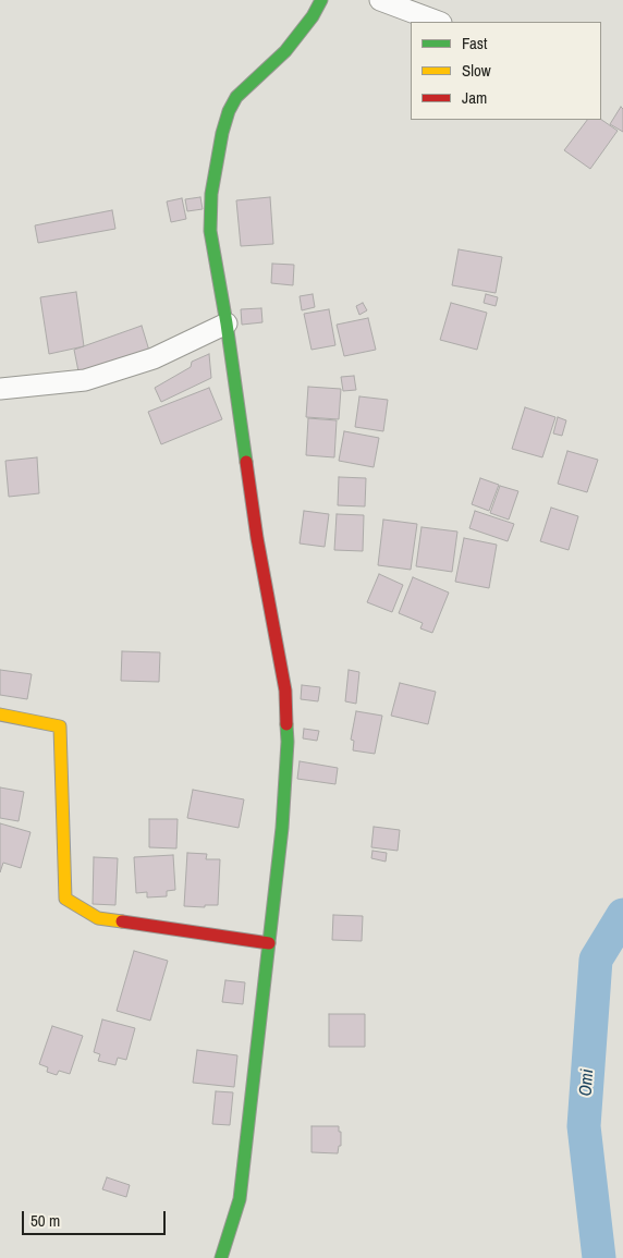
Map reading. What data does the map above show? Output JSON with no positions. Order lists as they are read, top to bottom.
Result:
{
  "water": ["Omi"],
  "legend": ["Fast", "Slow", "Jam"],
  "scale_bar": "50 m"
}
